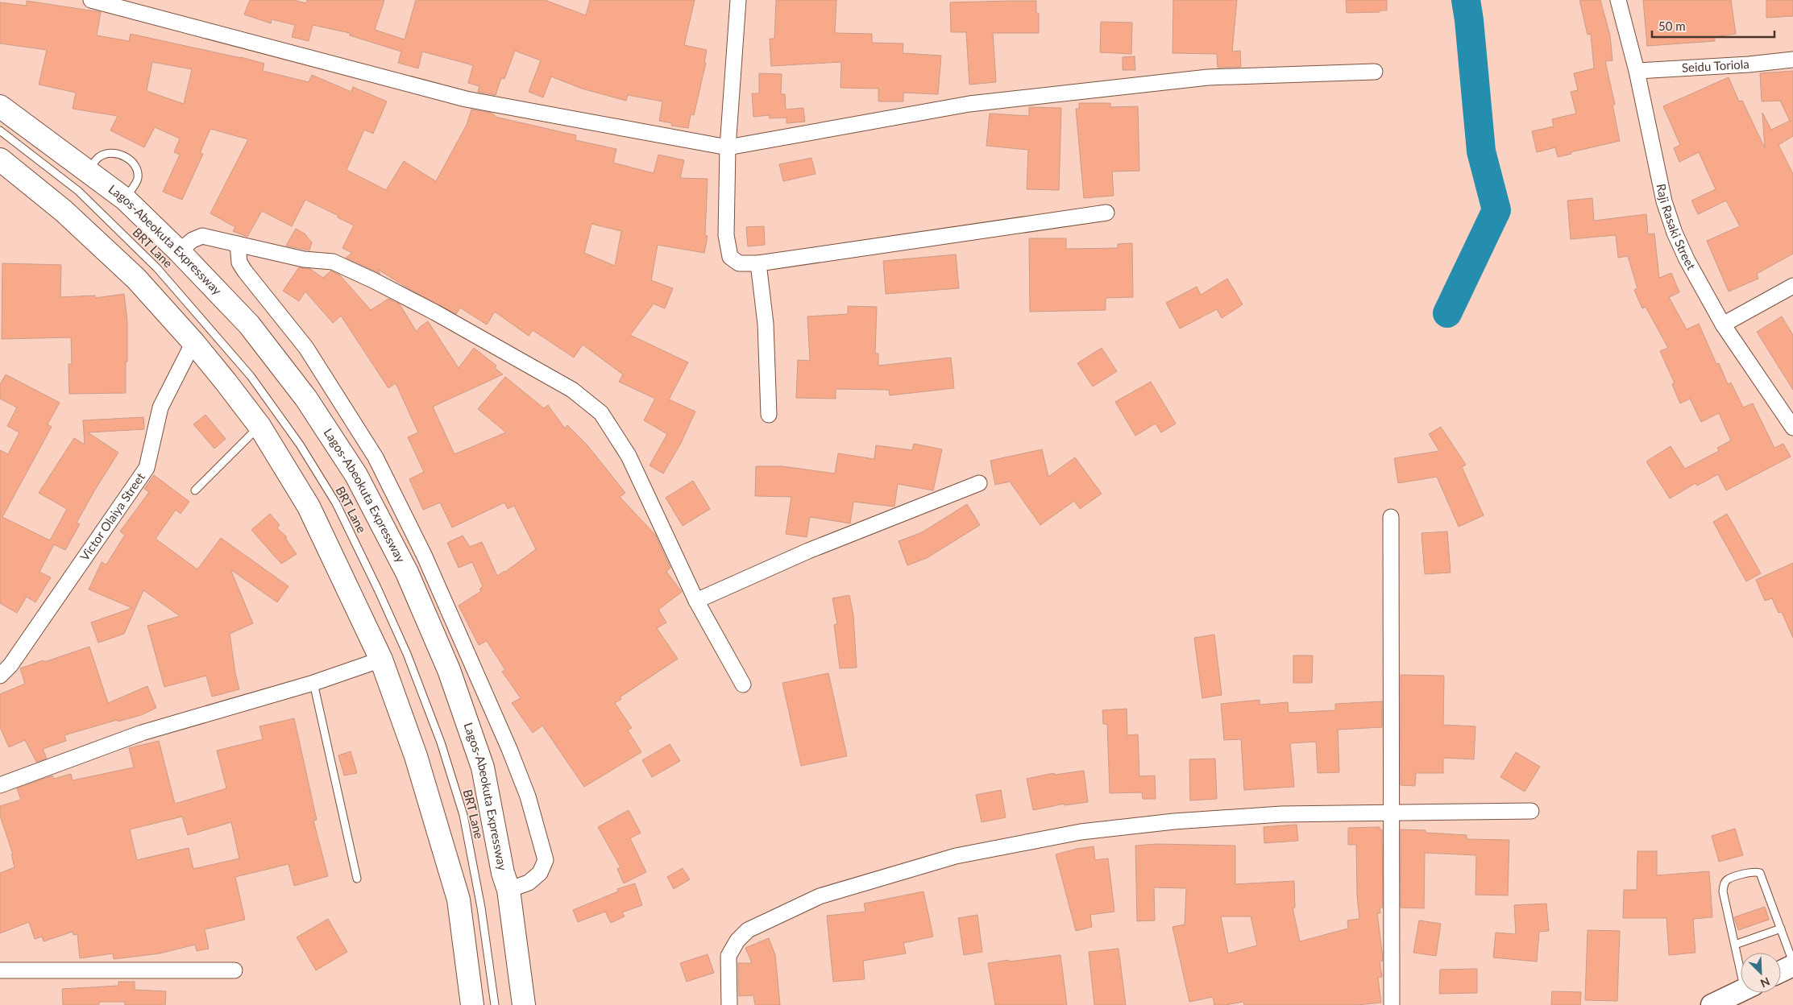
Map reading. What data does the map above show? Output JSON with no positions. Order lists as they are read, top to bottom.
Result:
{
  "streets": {
    "highway": ["Lagos-Abeokuta Expressway"],
    "street": ["Seidu Toriola", "Raji Rasaki Street", "Victor Olaiya Street"],
    "lane": ["BRT Lane"]
  },
  "crossings": [
    ["Seidu Toriola", "Raji Rasaki Street"]
  ],
  "scale_bar": "50 m",
  "north": "bottom right"
}
